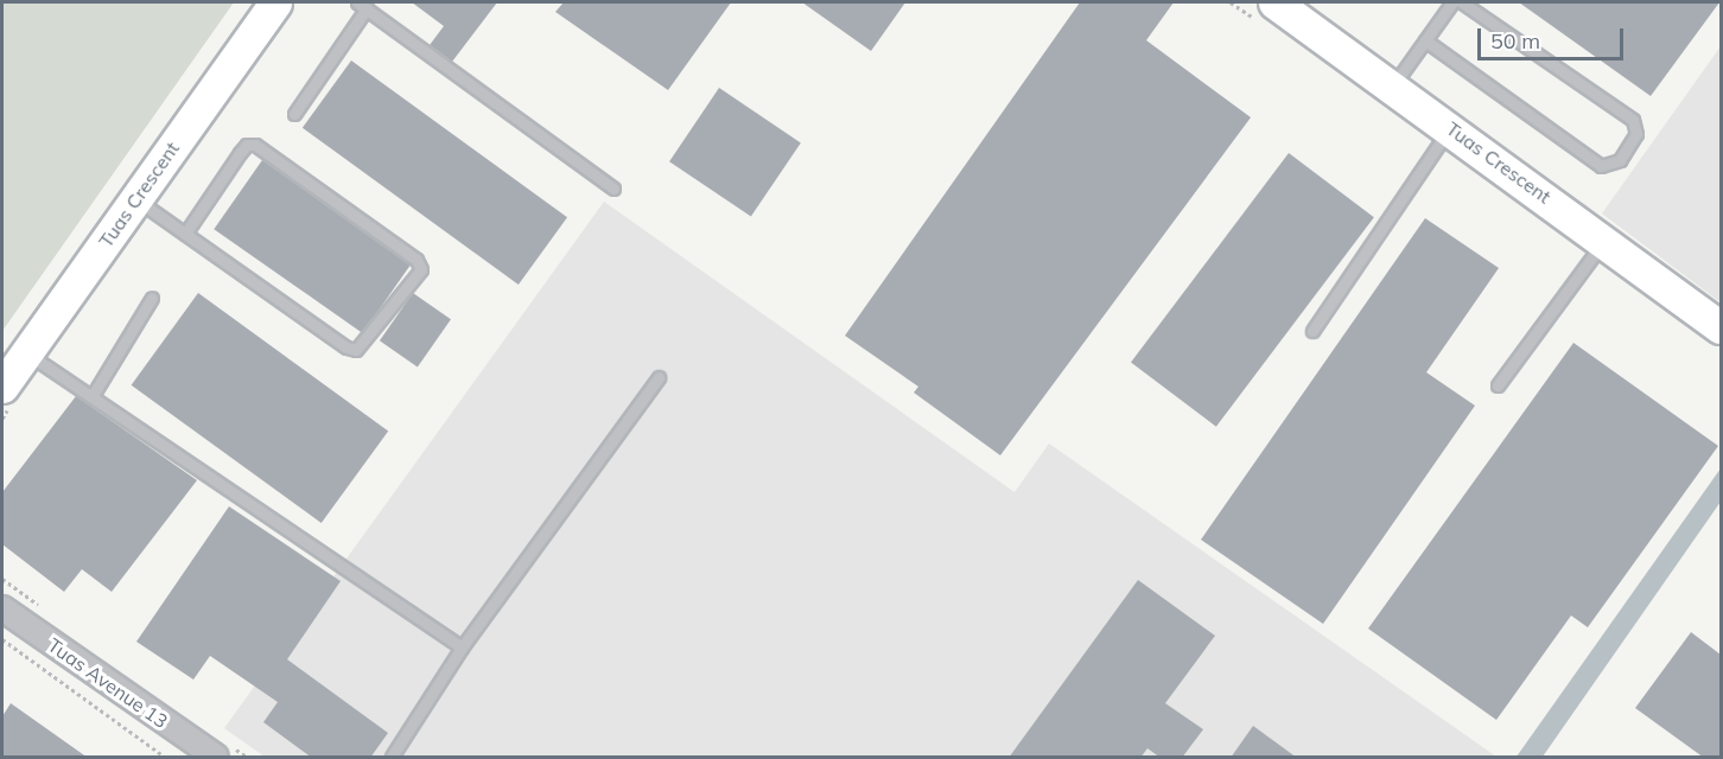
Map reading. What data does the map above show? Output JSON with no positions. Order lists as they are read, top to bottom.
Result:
{
  "streets": {
    "street": ["Tuas Crescent", "Tuas Avenue 13"]
  },
  "scale_bar": "50 m"
}
